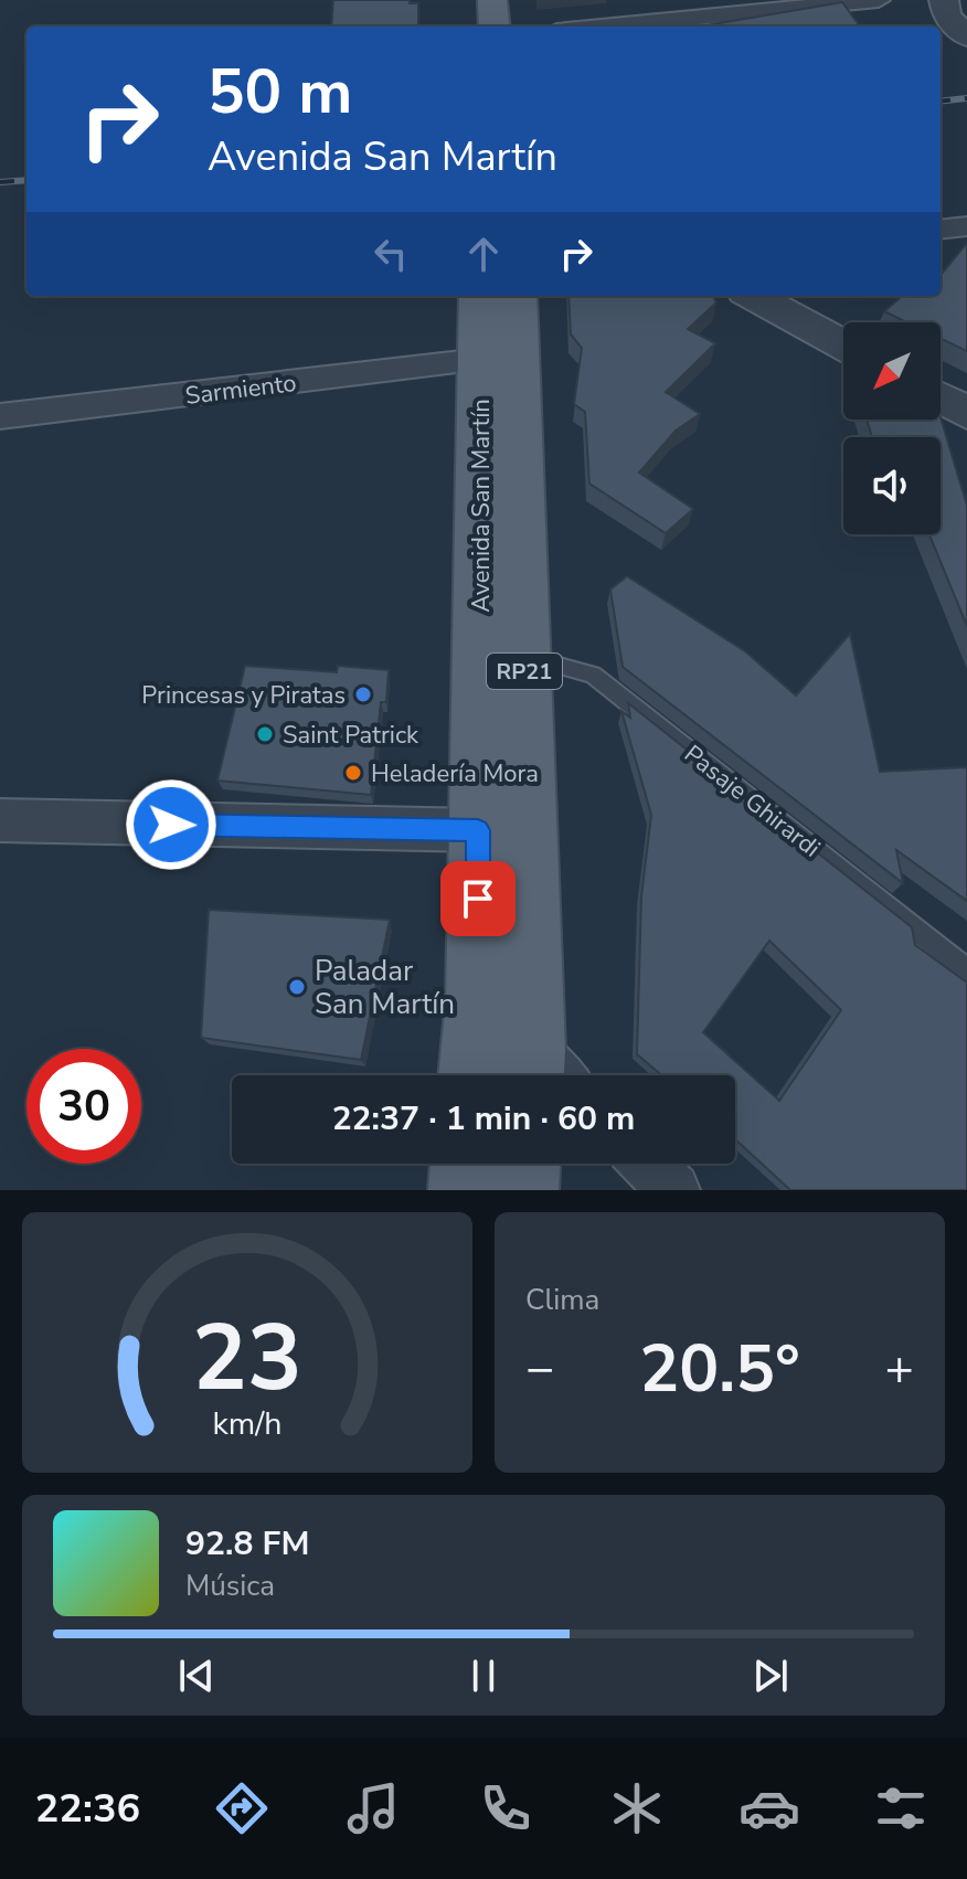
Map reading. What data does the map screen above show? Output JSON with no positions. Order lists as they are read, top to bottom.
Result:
{
  "streets": {
    "main road": ["Avenida San Martín", "RP21"],
    "street": ["Sarmiento"],
    "lane": ["Pasaje Ghirardi"]
  },
  "crossings": [
    ["Sarmiento", "Avenida San Martín"],
    ["Avenida San Martín", "Pasaje Ghirardi"]
  ],
  "places": [
    "Princesas y Piratas",
    "Saint Patrick",
    "Heladería Mora",
    "Paladar San Martín"
  ],
  "north": "bottom left",
  "page": {
    "turn": ["50 m", "Avenida San Martín"],
    "limit": "30",
    "trip": "22:37 · 1 min · 60 m",
    "tile": "Clima",
    "heat": ["−", "20.5°", "+"],
    "song": ["92.8 FM", "Música"],
    "tabs": "22:36",
    "gauge": ["23", "km/h"]
  }
}
